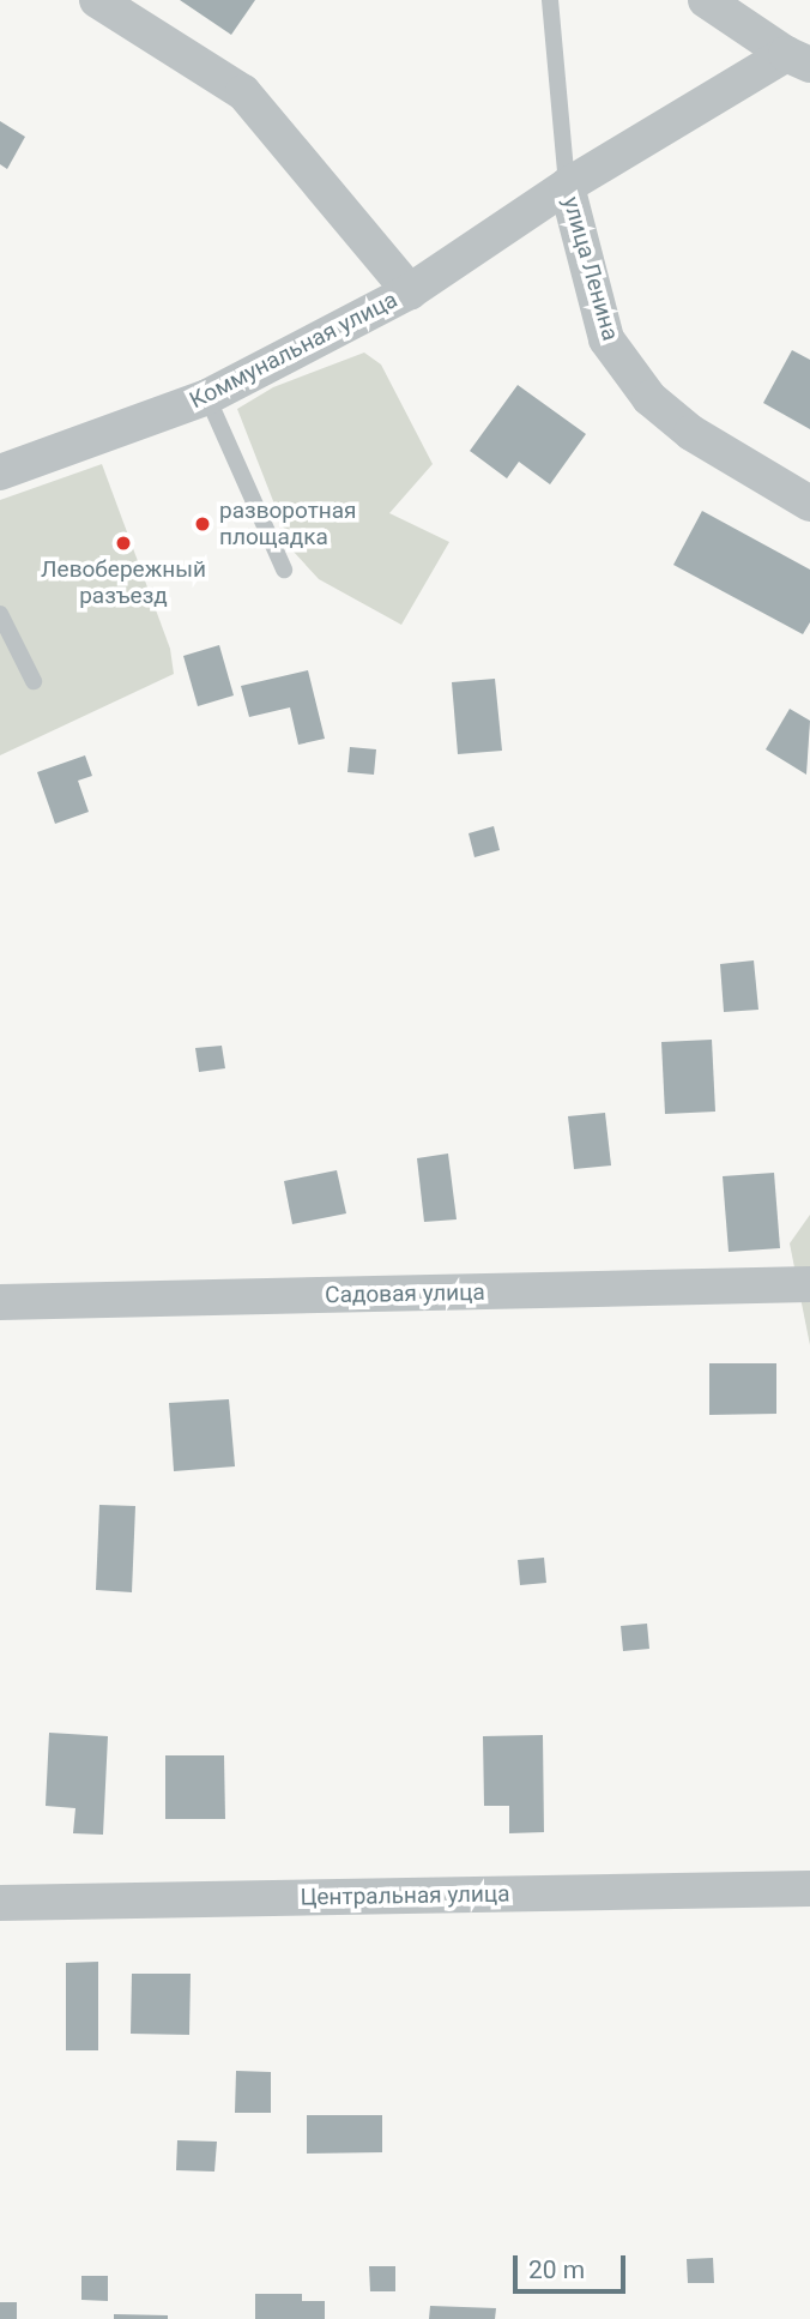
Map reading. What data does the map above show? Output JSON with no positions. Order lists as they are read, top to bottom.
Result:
{
  "streets": {
    "street": [
      "улица Ленина",
      "Коммунальная улица",
      "Садовая улица",
      "Центральная улица"
    ]
  },
  "crossings": [
    ["улица Ленина", "Коммунальная улица"]
  ],
  "places": ["разворотная площадка", "Левобережный разъезд"],
  "scale_bar": "20 m"
}
